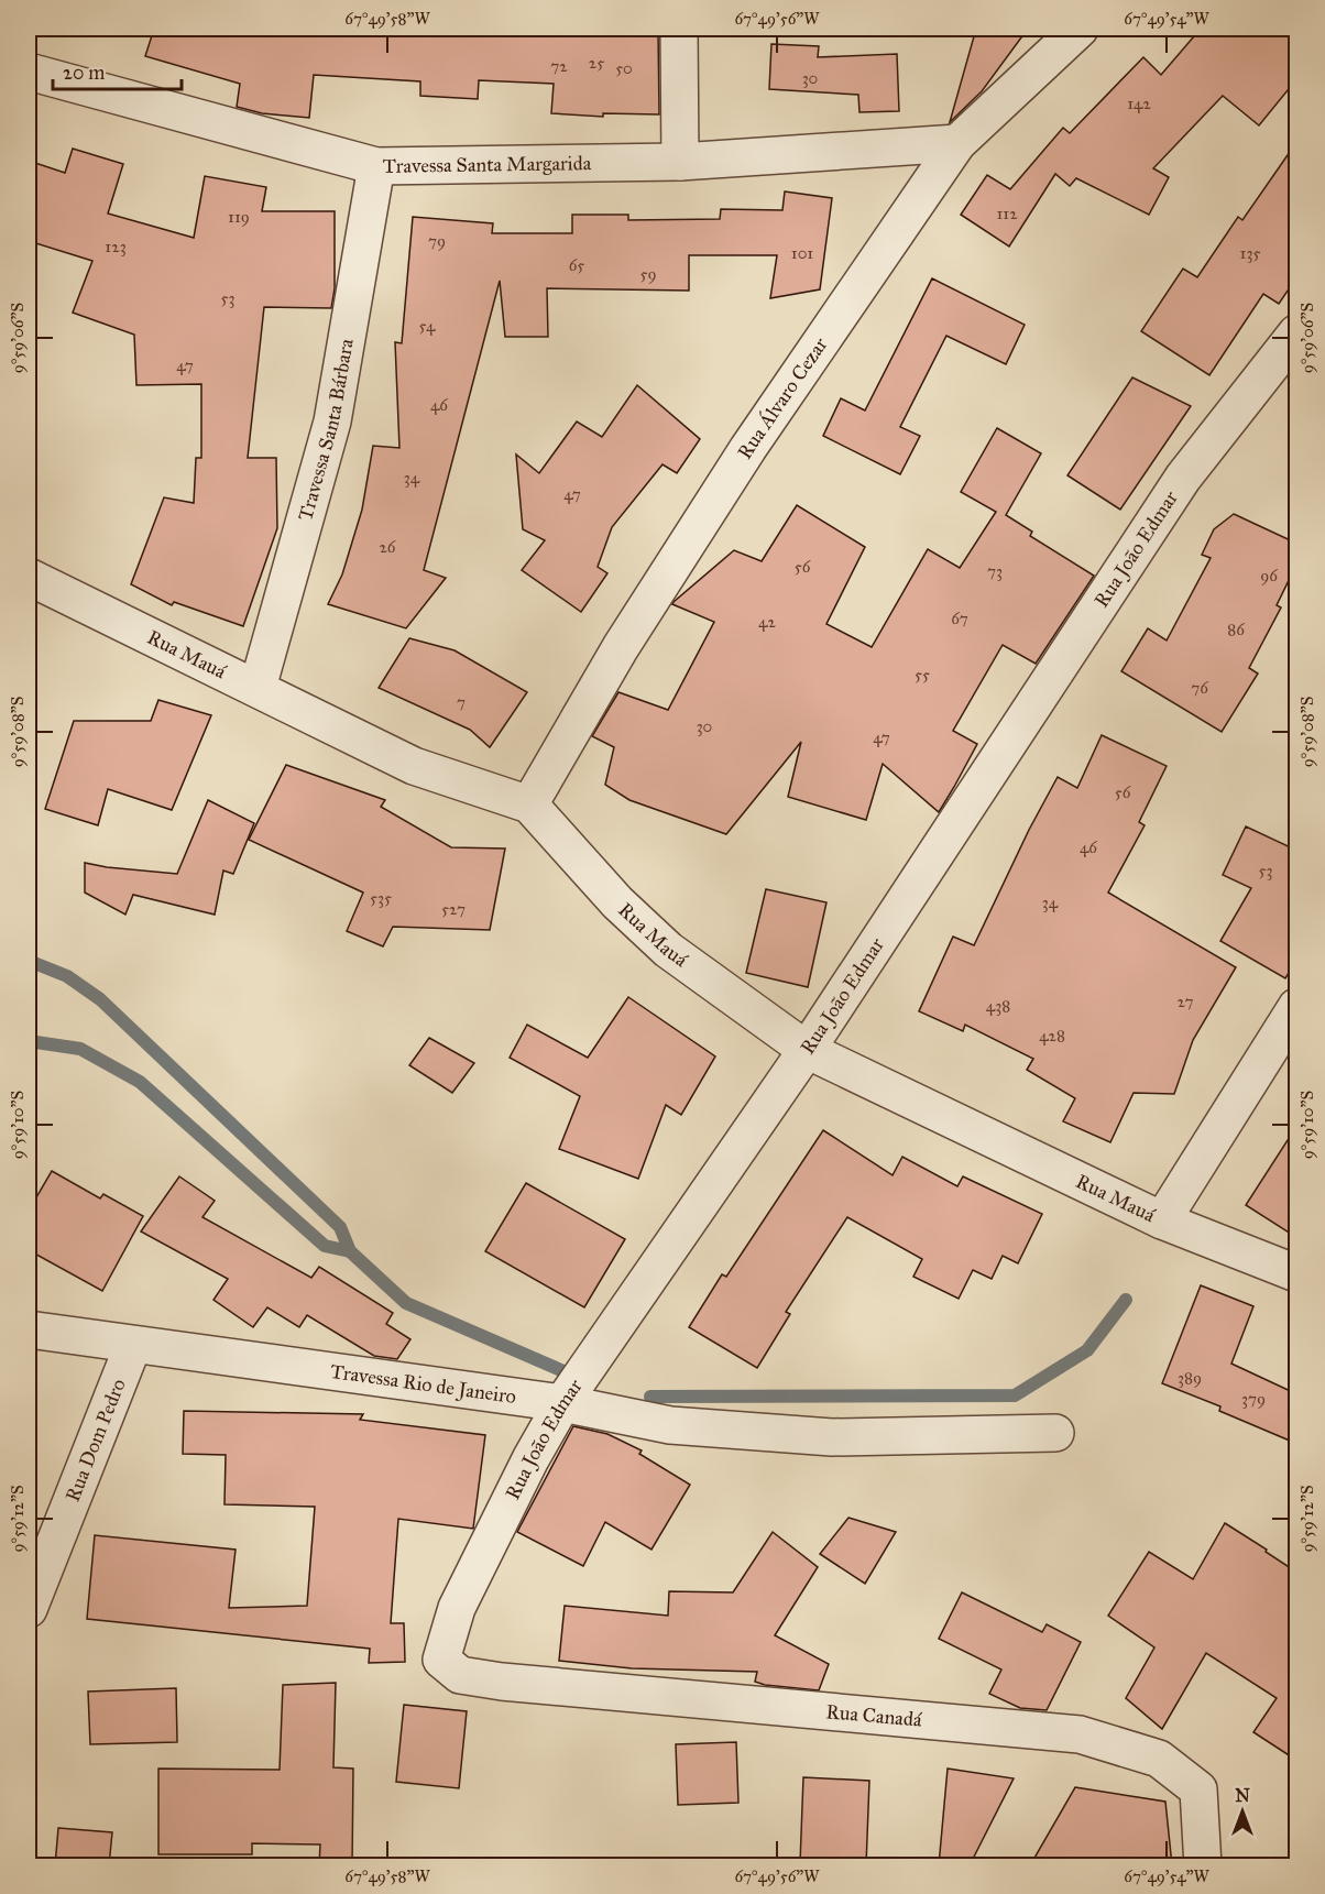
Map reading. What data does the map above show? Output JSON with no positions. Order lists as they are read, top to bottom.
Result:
{
  "streets": {
    "street": [
      "Travessa Santa Margarida",
      "Rua Álvaro Cezar",
      "Travessa Santa Bárbara",
      "Rua João Edmar",
      "Rua Mauá",
      "Travessa Rio de Janeiro",
      "Rua Dom Pedro",
      "Rua Canadá"
    ]
  },
  "crossings": [
    ["Travessa Santa Margarida", "Rua Álvaro Cezar"],
    ["Travessa Santa Margarida", "Travessa Santa Bárbara"],
    ["Rua Álvaro Cezar", "Rua Mauá"],
    ["Travessa Santa Bárbara", "Rua Mauá"],
    ["Rua João Edmar", "Rua Mauá"],
    ["Rua João Edmar", "Travessa Rio de Janeiro"],
    ["Rua João Edmar", "Rua Canadá"],
    ["Travessa Rio de Janeiro", "Rua Dom Pedro"]
  ],
  "house_numbers": [
    "25",
    "72",
    "50",
    "30",
    "142",
    "112",
    "119",
    "79",
    "123",
    "101",
    "135",
    "65",
    "59",
    "53",
    "54",
    "47",
    "46",
    "34",
    "47",
    "26",
    "56",
    "73",
    "96",
    "67",
    "42",
    "86",
    "55",
    "76",
    "7",
    "30",
    "47",
    "56",
    "46",
    "53",
    "535",
    "34",
    "527",
    "27",
    "438",
    "428",
    "389",
    "379"
  ],
  "scale_bar": "20 m",
  "north": "top",
  "coordinates": [
    "67°49'58\"W",
    "67°49'56\"W",
    "67°49'54\"W",
    "9°59'06\"S",
    "9°59'08\"S",
    "9°59'10\"S",
    "9°59'12\"S"
  ]
}
